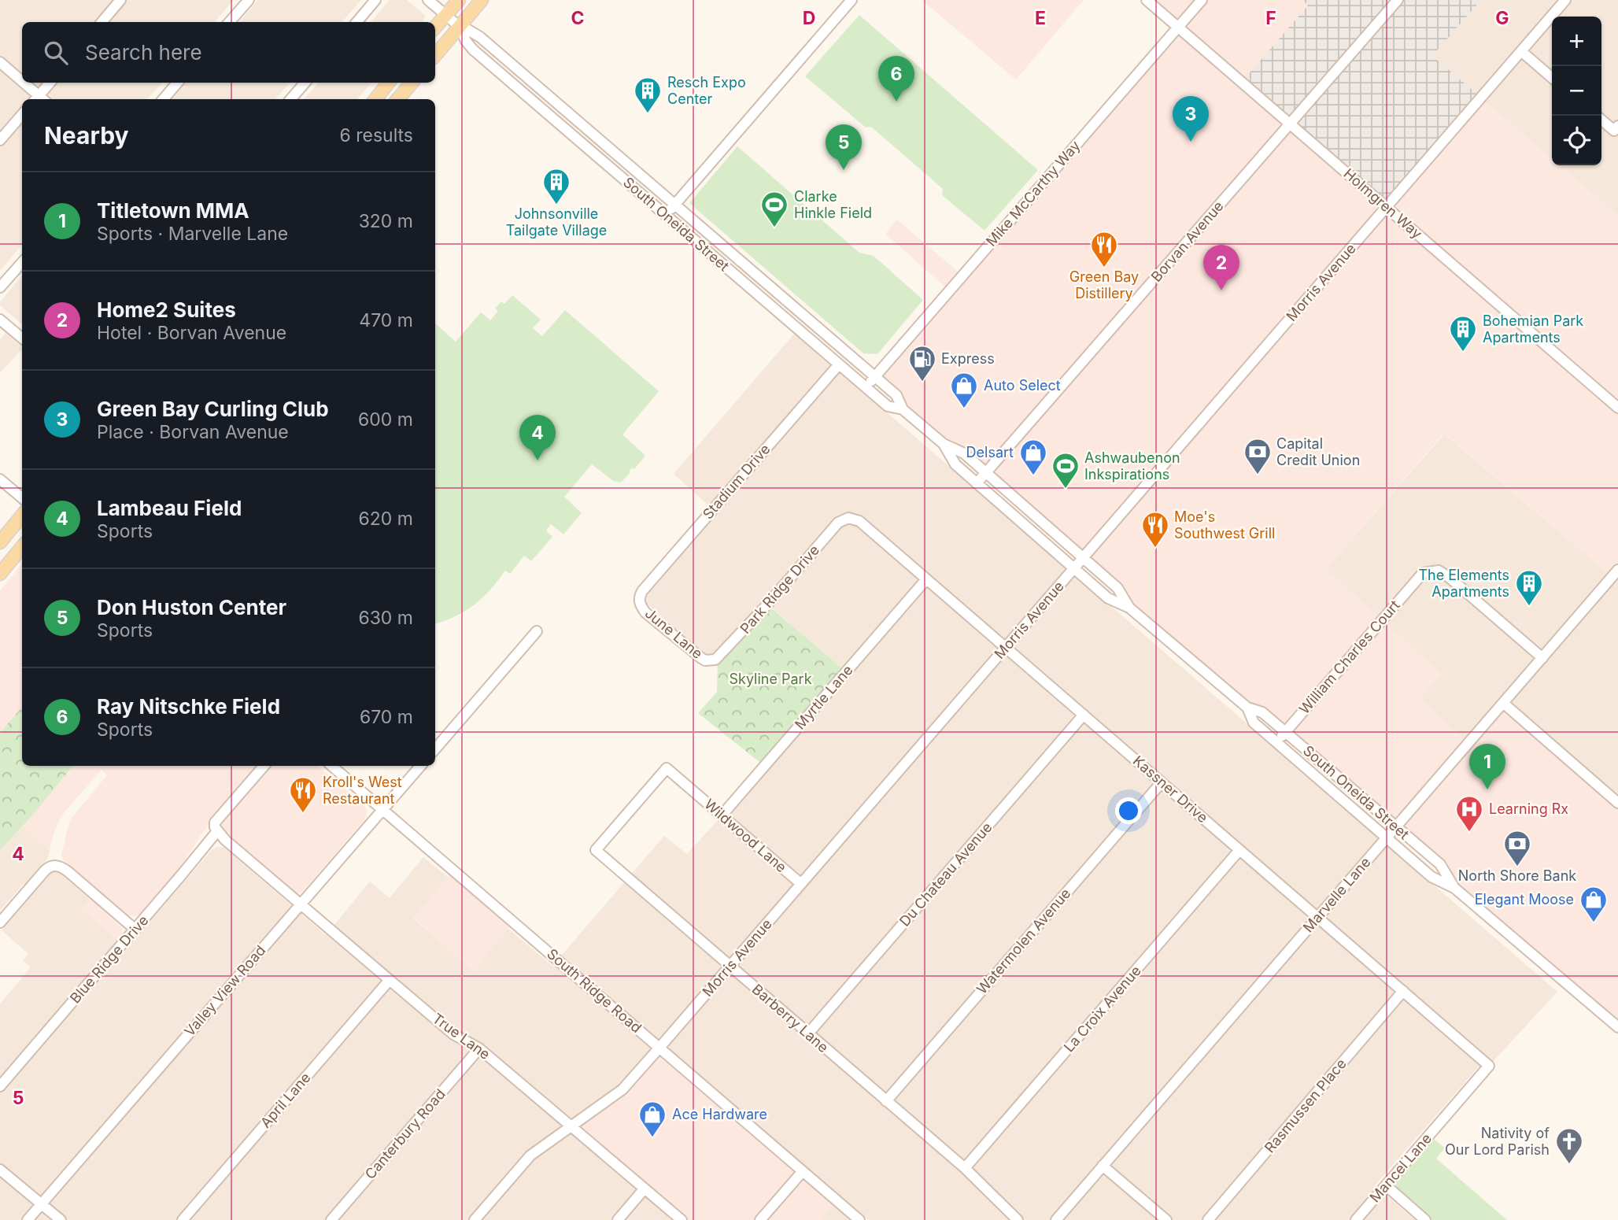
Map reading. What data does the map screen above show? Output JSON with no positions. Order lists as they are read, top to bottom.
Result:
{
  "streets": {
    "street": [
      "Mike McCarthy Way",
      "Holmgren Way",
      "South Oneida Street",
      "Borvan Avenue",
      "Morris Avenue",
      "Stadium Drive",
      "Park Ridge Drive",
      "June Lane",
      "William Charles Court",
      "Myrtle Lane",
      "Kassner Drive",
      "Wildwood Lane",
      "Du Chateau Avenue",
      "Marvelle Lane",
      "Watermolen Avenue",
      "Blue Ridge Drive",
      "Valley View Road",
      "South Ridge Road",
      "La Croix Avenue",
      "Barberry Lane",
      "True Lane",
      "April Lane",
      "Rasmussen Place",
      "Canterbury Road",
      "Mancel Lane"
    ]
  },
  "crossings": [
    ["Mike McCarthy Way", "Holmgren Way"],
    ["Mike McCarthy Way", "South Oneida Street"],
    ["Holmgren Way", "Borvan Avenue"],
    ["Holmgren Way", "Morris Avenue"],
    ["South Oneida Street", "Borvan Avenue"],
    ["South Oneida Street", "Morris Avenue"],
    ["South Oneida Street", "Stadium Drive"],
    ["South Oneida Street", "William Charles Court"],
    ["South Oneida Street", "Marvelle Lane"],
    ["Morris Avenue", "Kassner Drive"],
    ["Morris Avenue", "Wildwood Lane"],
    ["Morris Avenue", "South Ridge Road"],
    ["Morris Avenue", "Barberry Lane"],
    ["Morris Avenue", "True Lane"],
    ["Stadium Drive", "June Lane"],
    ["Park Ridge Drive", "June Lane"],
    ["Park Ridge Drive", "Kassner Drive"],
    ["William Charles Court", "Marvelle Lane"],
    ["Myrtle Lane", "Kassner Drive"],
    ["Myrtle Lane", "Wildwood Lane"],
    ["Kassner Drive", "Du Chateau Avenue"],
    ["Kassner Drive", "Marvelle Lane"],
    ["Kassner Drive", "Watermolen Avenue"],
    ["Kassner Drive", "La Croix Avenue"],
    ["Kassner Drive", "Rasmussen Place"],
    ["Kassner Drive", "Mancel Lane"],
    ["Wildwood Lane", "Barberry Lane"],
    ["Du Chateau Avenue", "Barberry Lane"],
    ["Watermolen Avenue", "Barberry Lane"],
    ["Blue Ridge Drive", "True Lane"],
    ["Valley View Road", "South Ridge Road"],
    ["Valley View Road", "True Lane"],
    ["La Croix Avenue", "Barberry Lane"],
    ["True Lane", "April Lane"],
    ["True Lane", "Canterbury Road"]
  ],
  "parks": ["Skyline Park"],
  "places": {
    "building": [
      "Resch Expo Center",
      "Johnsonville Tailgate Village",
      "Bohemian Park Apartments",
      "The Elements Apartments"
    ],
    "sports": ["Clarke Hinkle Field", "Ashwaubenon Inkspirations"],
    "restaurant": ["Green Bay Distillery", "Moe's Southwest Grill", "Kroll's West Restaurant"],
    "fuel station": ["Express"],
    "shop": [
      "Auto Select",
      "Delsart",
      "Elegant Moose",
      "Ace Hardware"
    ],
    "bank": ["Capital Credit Union", "North Shore Bank"],
    "hospital": ["Learning Rx"],
    "church": ["Nativity of Our Lord Parish"]
  },
  "page": {
    "map_buttons": ["+", "−"],
    "search": "Search here",
    "pins": [
      "6",
      "3",
      "5",
      "2",
      "4",
      "1"
    ],
    "heading": ["Nearby", "6 results"],
    "list": [
      {
        "mark": "1",
        "name": "Titletown MMA",
        "note": "Sports · Marvelle Lane",
        "value": "320 m"
      },
      {
        "mark": "2",
        "name": "Home2 Suites",
        "note": "Hotel · Borvan Avenue",
        "value": "470 m"
      },
      {
        "mark": "3",
        "name": "Green Bay Curling Club",
        "note": "Place · Borvan Avenue",
        "value": "600 m"
      },
      {
        "mark": "4",
        "name": "Lambeau Field",
        "note": "Sports",
        "value": "620 m"
      },
      {
        "mark": "5",
        "name": "Don Huston Center",
        "note": "Sports",
        "value": "630 m"
      },
      {
        "mark": "6",
        "name": "Ray Nitschke Field",
        "note": "Sports",
        "value": "670 m"
      }
    ]
  },
  "grid": {
    "columns": [
      "C",
      "D",
      "E",
      "F",
      "G"
    ],
    "rows": ["4", "5"]
  }
}
